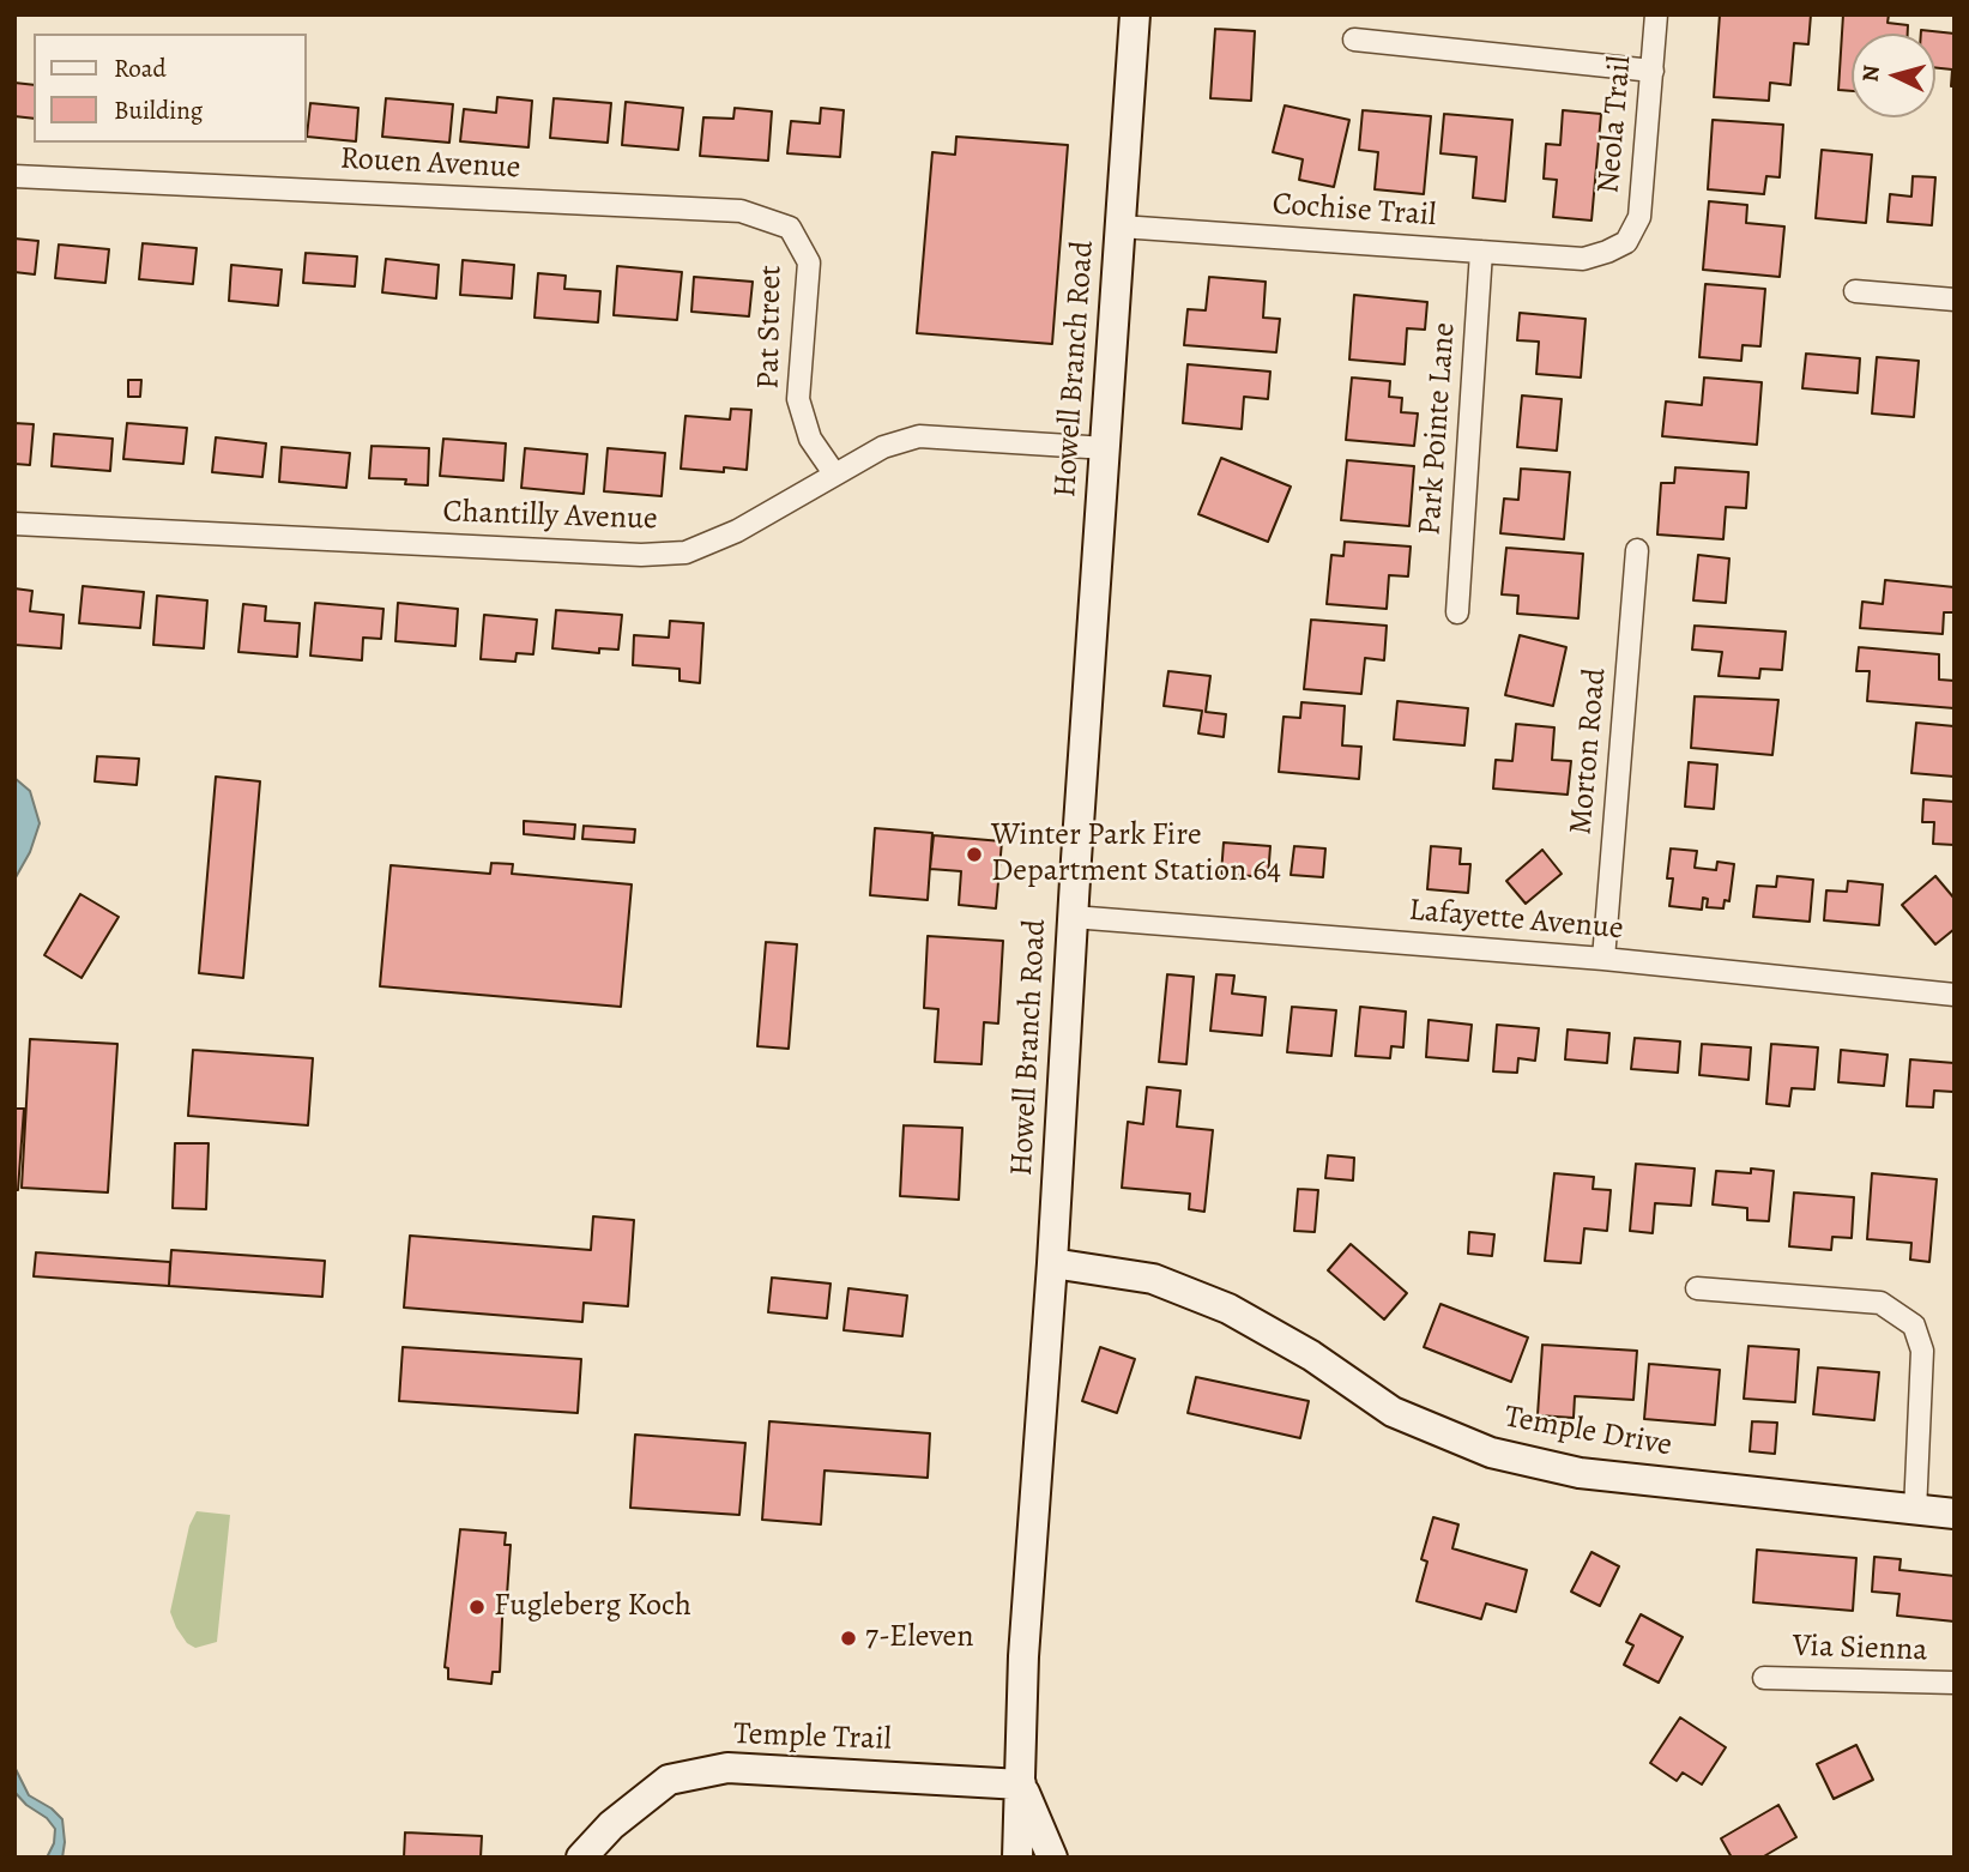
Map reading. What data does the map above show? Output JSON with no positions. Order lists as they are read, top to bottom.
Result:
{
  "streets": {
    "main road": ["Howell Branch Road", "Temple Drive", "Temple Trail"],
    "street": [
      "Neola Trail",
      "Rouen Avenue",
      "Cochise Trail",
      "Pat Street",
      "Park Pointe Lane",
      "Chantilly Avenue",
      "Morton Road",
      "Lafayette Avenue",
      "Via Sienna"
    ]
  },
  "crossings": [
    ["Neola Trail", "Cochise Trail"],
    ["Rouen Avenue", "Pat Street"],
    ["Cochise Trail", "Howell Branch Road"],
    ["Cochise Trail", "Park Pointe Lane"],
    ["Pat Street", "Chantilly Avenue"],
    ["Howell Branch Road", "Chantilly Avenue"],
    ["Howell Branch Road", "Lafayette Avenue"],
    ["Howell Branch Road", "Temple Drive"],
    ["Howell Branch Road", "Temple Trail"],
    ["Morton Road", "Lafayette Avenue"]
  ],
  "places": ["Winter Park Fire Department Station 64", "Fugleberg Koch", "7-Eleven"],
  "legend": ["Road", "Building"],
  "north": "left"
}
